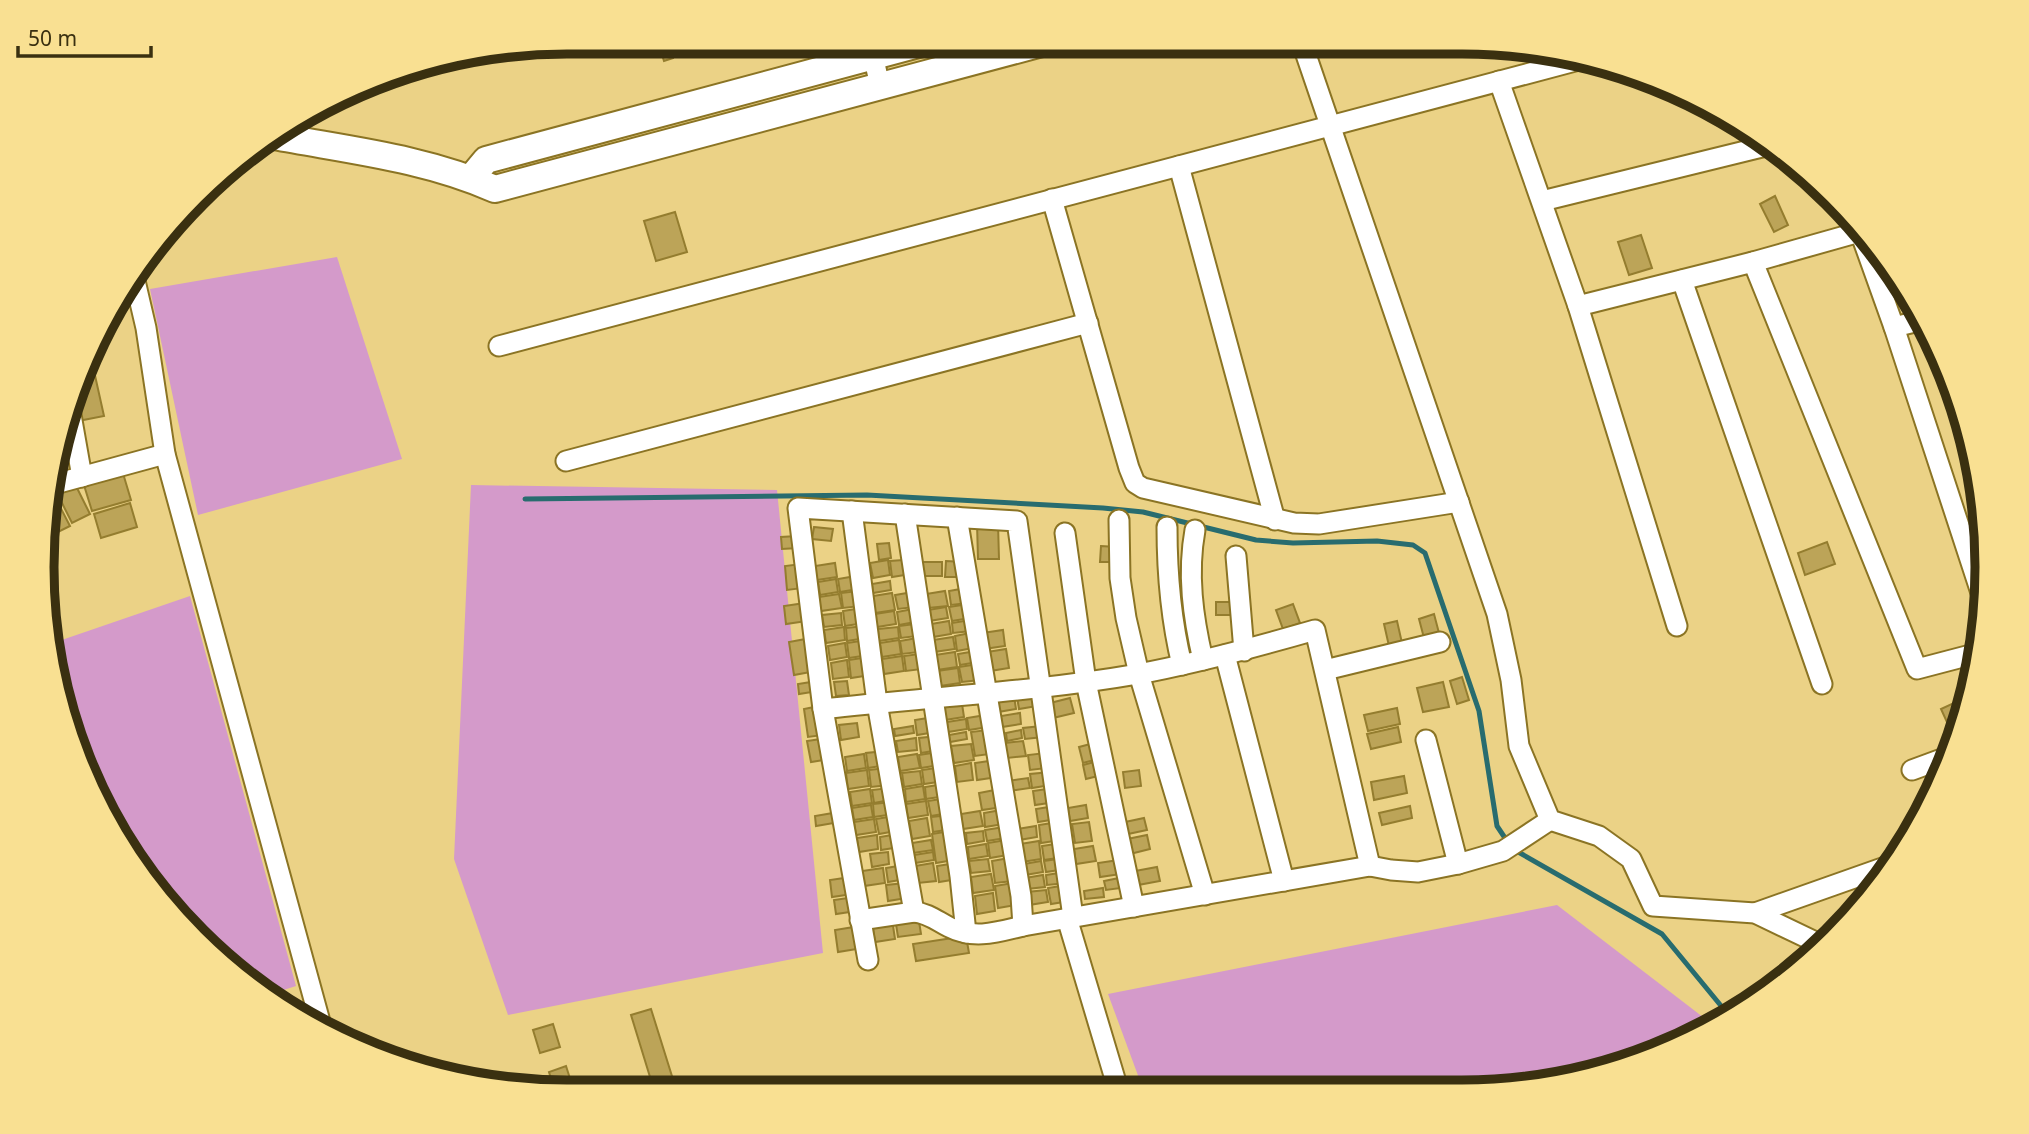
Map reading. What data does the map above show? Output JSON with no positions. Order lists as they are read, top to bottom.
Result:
{
  "scale_bar": "50 m"
}
